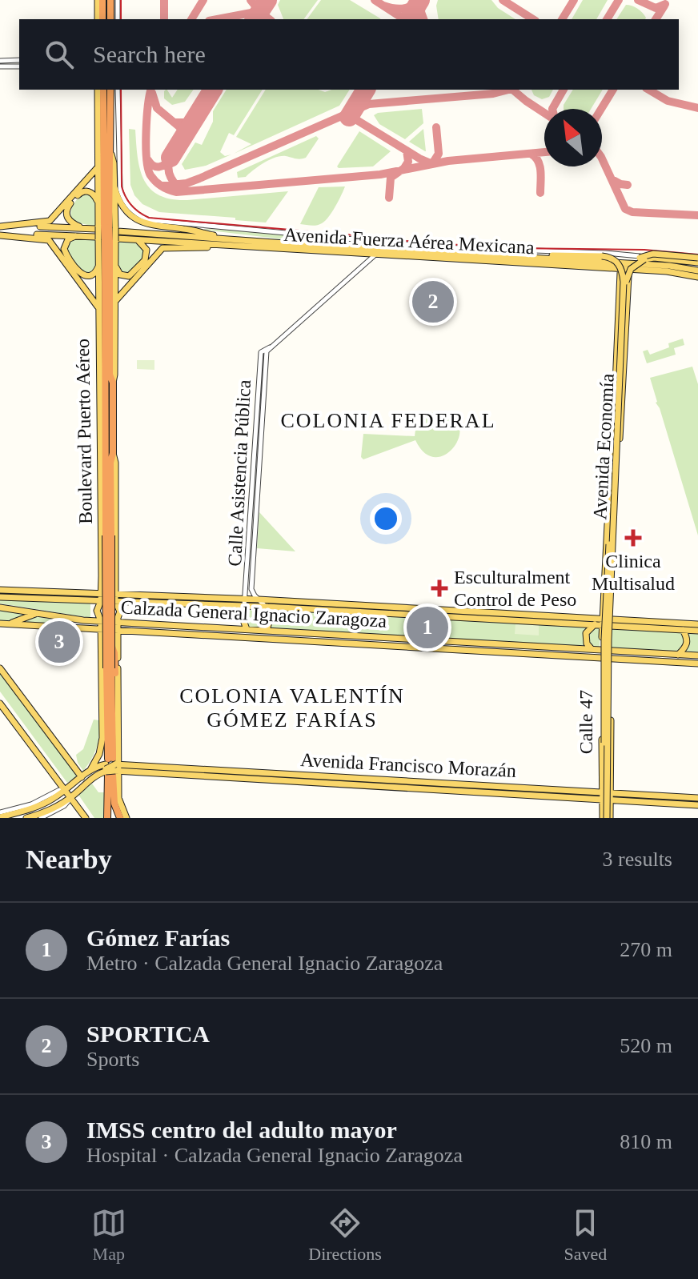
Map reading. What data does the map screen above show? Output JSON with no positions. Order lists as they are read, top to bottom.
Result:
{
  "streets": {
    "highway": ["Boulevard Puerto Aéreo"],
    "main road": [
      "Avenida Fuerza Aérea Mexicana",
      "Avenida Economía",
      "Calzada General Ignacio Zaragoza",
      "Calle 47",
      "Avenida Francisco Morazán"
    ],
    "street": ["Calle Asistencia Pública"]
  },
  "crossings": [
    ["Avenida Fuerza Aérea Mexicana", "Boulevard Puerto Aéreo"],
    ["Avenida Fuerza Aérea Mexicana", "Avenida Economía"],
    ["Avenida Fuerza Aérea Mexicana", "Calle Asistencia Pública"],
    ["Boulevard Puerto Aéreo", "Calzada General Ignacio Zaragoza"],
    ["Boulevard Puerto Aéreo", "Avenida Francisco Morazán"],
    ["Avenida Economía", "Calzada General Ignacio Zaragoza"],
    ["Avenida Economía", "Calle 47"],
    ["Calle Asistencia Pública", "Calzada General Ignacio Zaragoza"],
    ["Calzada General Ignacio Zaragoza", "Calle 47"],
    ["Calle 47", "Avenida Francisco Morazán"]
  ],
  "districts": ["COLONIA FEDERAL", "COLONIA VALENTÍN GÓMEZ FARÍAS"],
  "places": {
    "health": ["Clinica Multisalud", "Esculturalment Control de Peso"]
  },
  "north": "top left",
  "page": {
    "search": "Search here",
    "pins": ["2", "1", "3"],
    "heading": ["Nearby", "3 results"],
    "list": [
      {
        "mark": "1",
        "name": "Gómez Farías",
        "note": "Metro · Calzada General Ignacio Zaragoza",
        "value": "270 m"
      },
      {
        "mark": "2",
        "name": "SPORTICA",
        "note": "Sports",
        "value": "520 m"
      },
      {
        "mark": "3",
        "name": "IMSS centro del adulto mayor",
        "note": "Hospital · Calzada General Ignacio Zaragoza",
        "value": "810 m"
      }
    ],
    "nav": ["Map", "Directions", "Saved"]
  }
}
